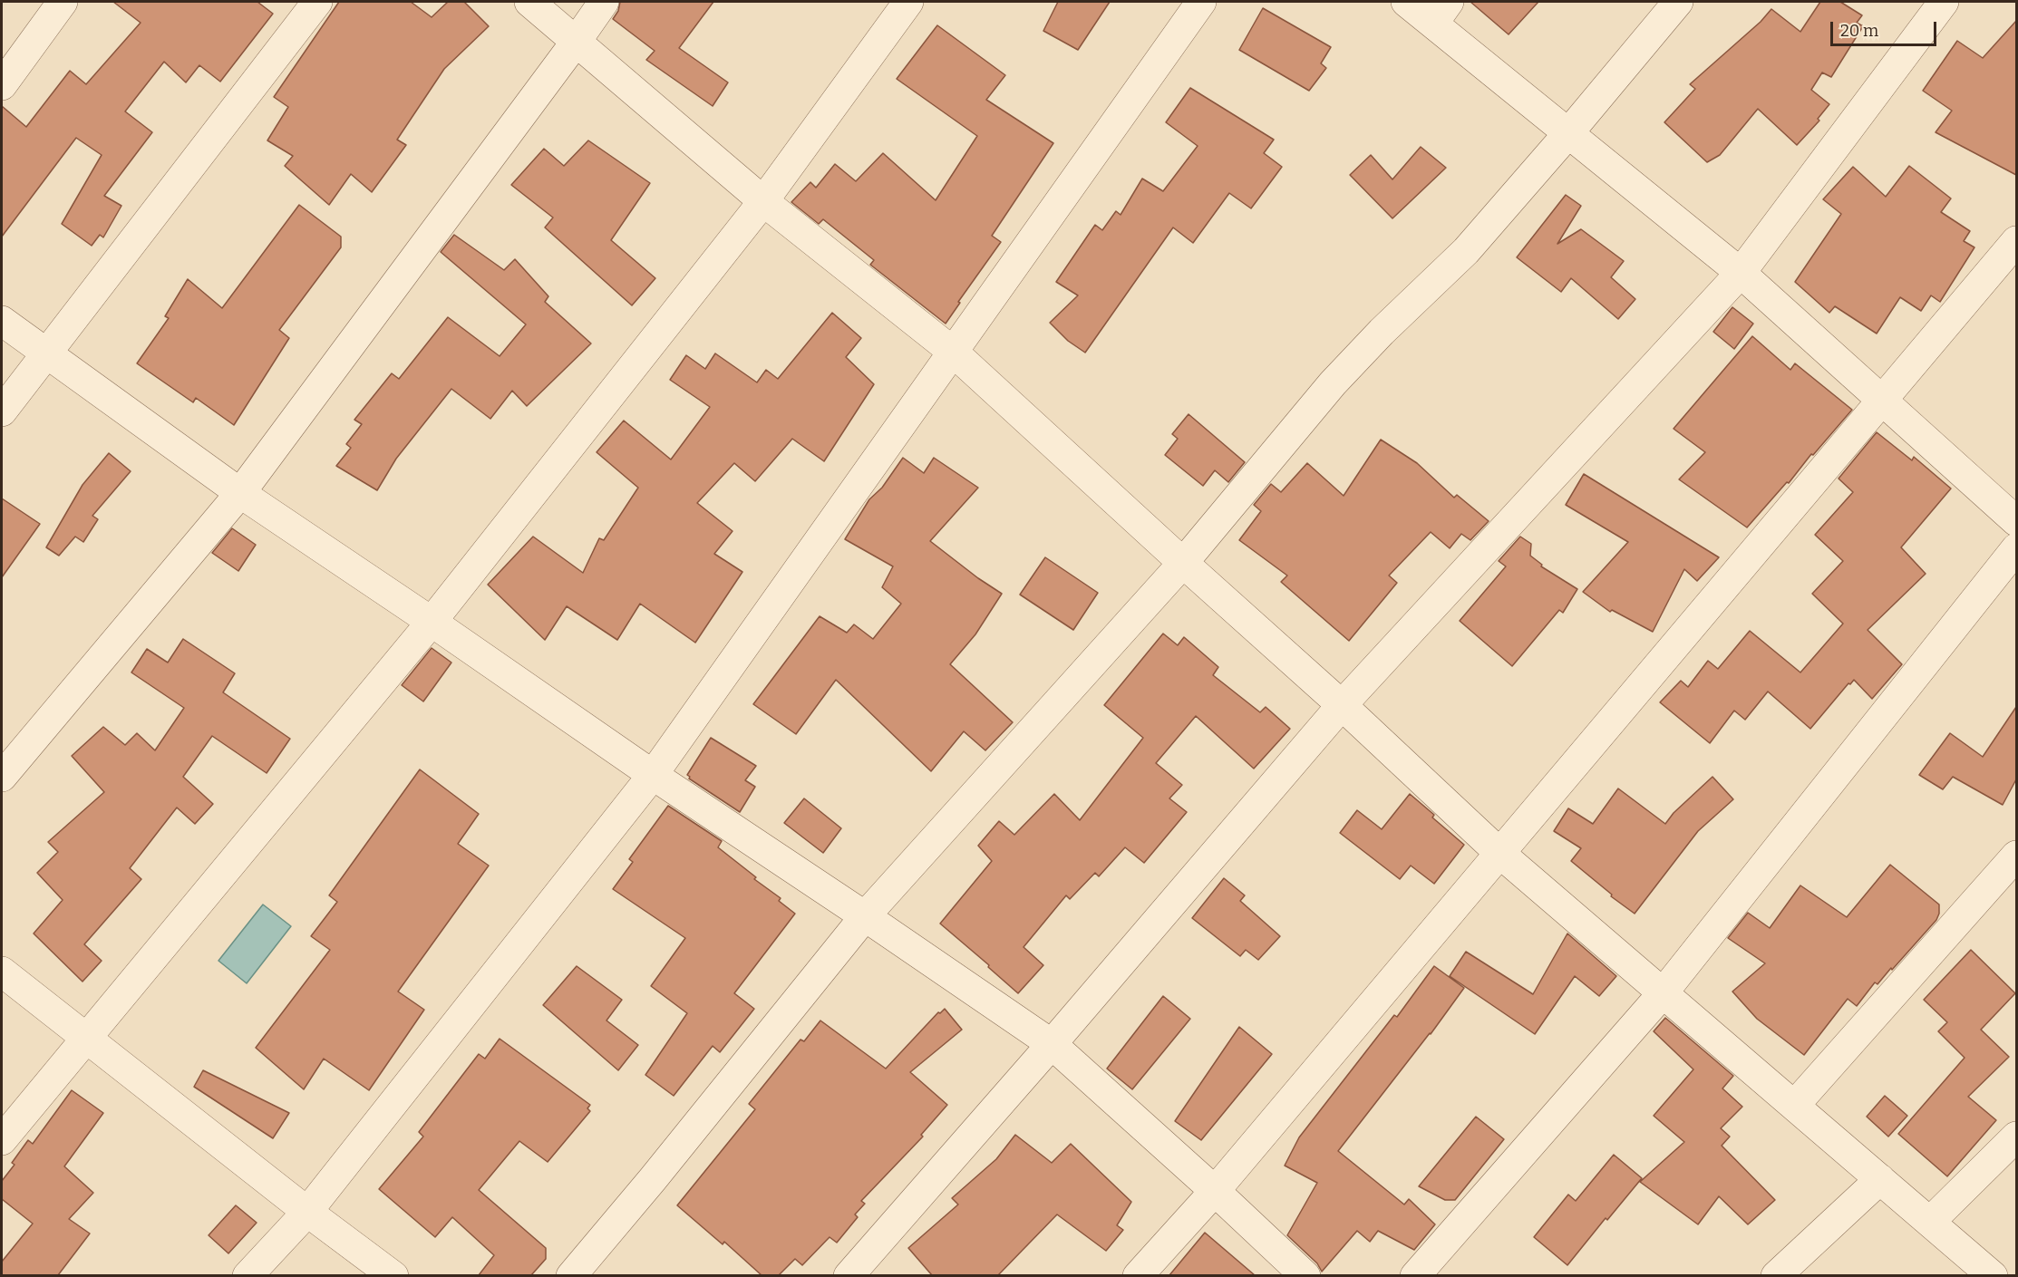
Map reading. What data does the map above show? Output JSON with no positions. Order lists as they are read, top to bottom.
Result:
{
  "scale_bar": "20 m"
}
